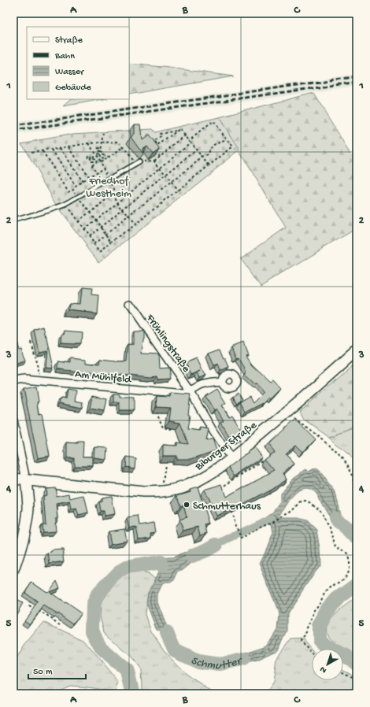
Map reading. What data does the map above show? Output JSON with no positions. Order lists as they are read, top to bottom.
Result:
{
  "streets": {
    "street": ["Frühlingstraße", "Am Mühlfeld", "Biburger Straße"]
  },
  "crossings": [
    ["Frühlingstraße", "Am Mühlfeld"],
    ["Frühlingstraße", "Biburger Straße"]
  ],
  "water": ["Schmutter"],
  "parks": ["Friedhof Westheim"],
  "places": ["Schmutterhaus"],
  "legend": [
    "Straße",
    "Bahn",
    "Wasser",
    "Gebäude"
  ],
  "scale_bar": "50 m",
  "north": "bottom left",
  "grid": {
    "columns": ["A", "B", "C"],
    "rows": [
      "1",
      "2",
      "3",
      "4",
      "5"
    ]
  }
}
